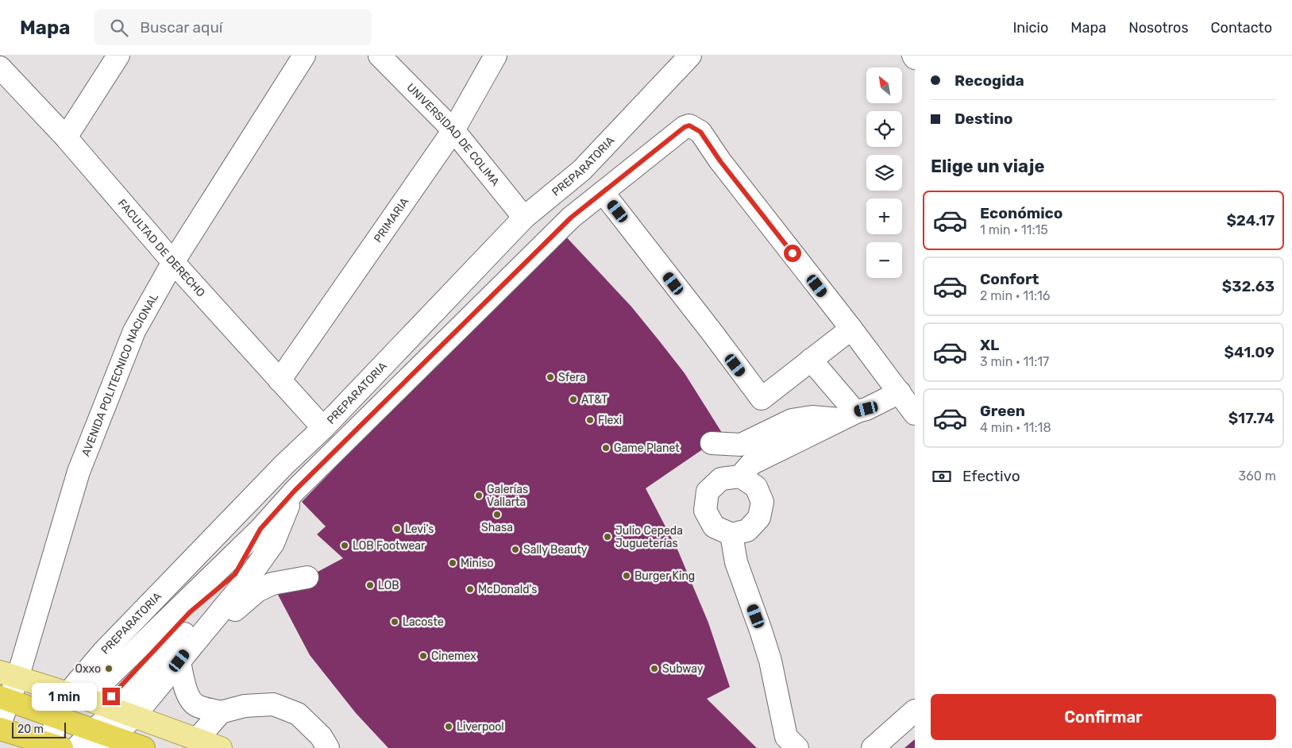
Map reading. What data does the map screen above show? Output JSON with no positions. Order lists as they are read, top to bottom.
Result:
{
  "streets": {
    "street": [
      "UNIVERSIDAD DE COLIMA",
      "PREPARATORIA",
      "PRIMARIA",
      "FACULTAD DE DERECHO",
      "AVENIDA POLITECNICO NACIONAL"
    ]
  },
  "crossings": [
    ["UNIVERSIDAD DE COLIMA", "PREPARATORIA"],
    ["UNIVERSIDAD DE COLIMA", "PRIMARIA"],
    ["PREPARATORIA", "FACULTAD DE DERECHO"],
    ["PRIMARIA", "FACULTAD DE DERECHO"],
    ["FACULTAD DE DERECHO", "AVENIDA POLITECNICO NACIONAL"]
  ],
  "places": [
    "Sfera",
    "AT&T",
    "Flexi",
    "Game Planet",
    "Galerías Vallarta",
    "Shasa",
    "Levi's",
    "Julio Cepeda Jugueterías",
    "LOB Footwear",
    "Sally Beauty",
    "Miniso",
    "Burger King",
    "LOB",
    "McDonald's",
    "Lacoste",
    "Cinemex",
    "Oxxo",
    "Subway",
    "Liverpool"
  ],
  "scale_bar": "20 m",
  "north": "top left",
  "page": {
    "header": "Mapa",
    "search": "Buscar aquí",
    "nav": [
      "Inicio",
      "Mapa",
      "Nosotros",
      "Contacto"
    ],
    "banner": ["Recogida", "Destino"],
    "map_buttons": ["+", "−"],
    "heading": "Elige un viaje",
    "list": [
      {
        "name": "Económico",
        "note": "1 min · 11:15",
        "value": "$24.17"
      },
      {
        "name": "Confort",
        "note": "2 min · 11:16",
        "value": "$32.63"
      },
      {
        "name": "XL",
        "note": "3 min · 11:17",
        "value": "$41.09"
      },
      {
        "name": "Green",
        "note": "4 min · 11:18",
        "value": "$17.74"
      }
    ],
    "pay": ["Efectivo", "360 m"],
    "bubble": "1 min",
    "buttons": "Confirmar",
    "scale": "20 m"
  }
}
